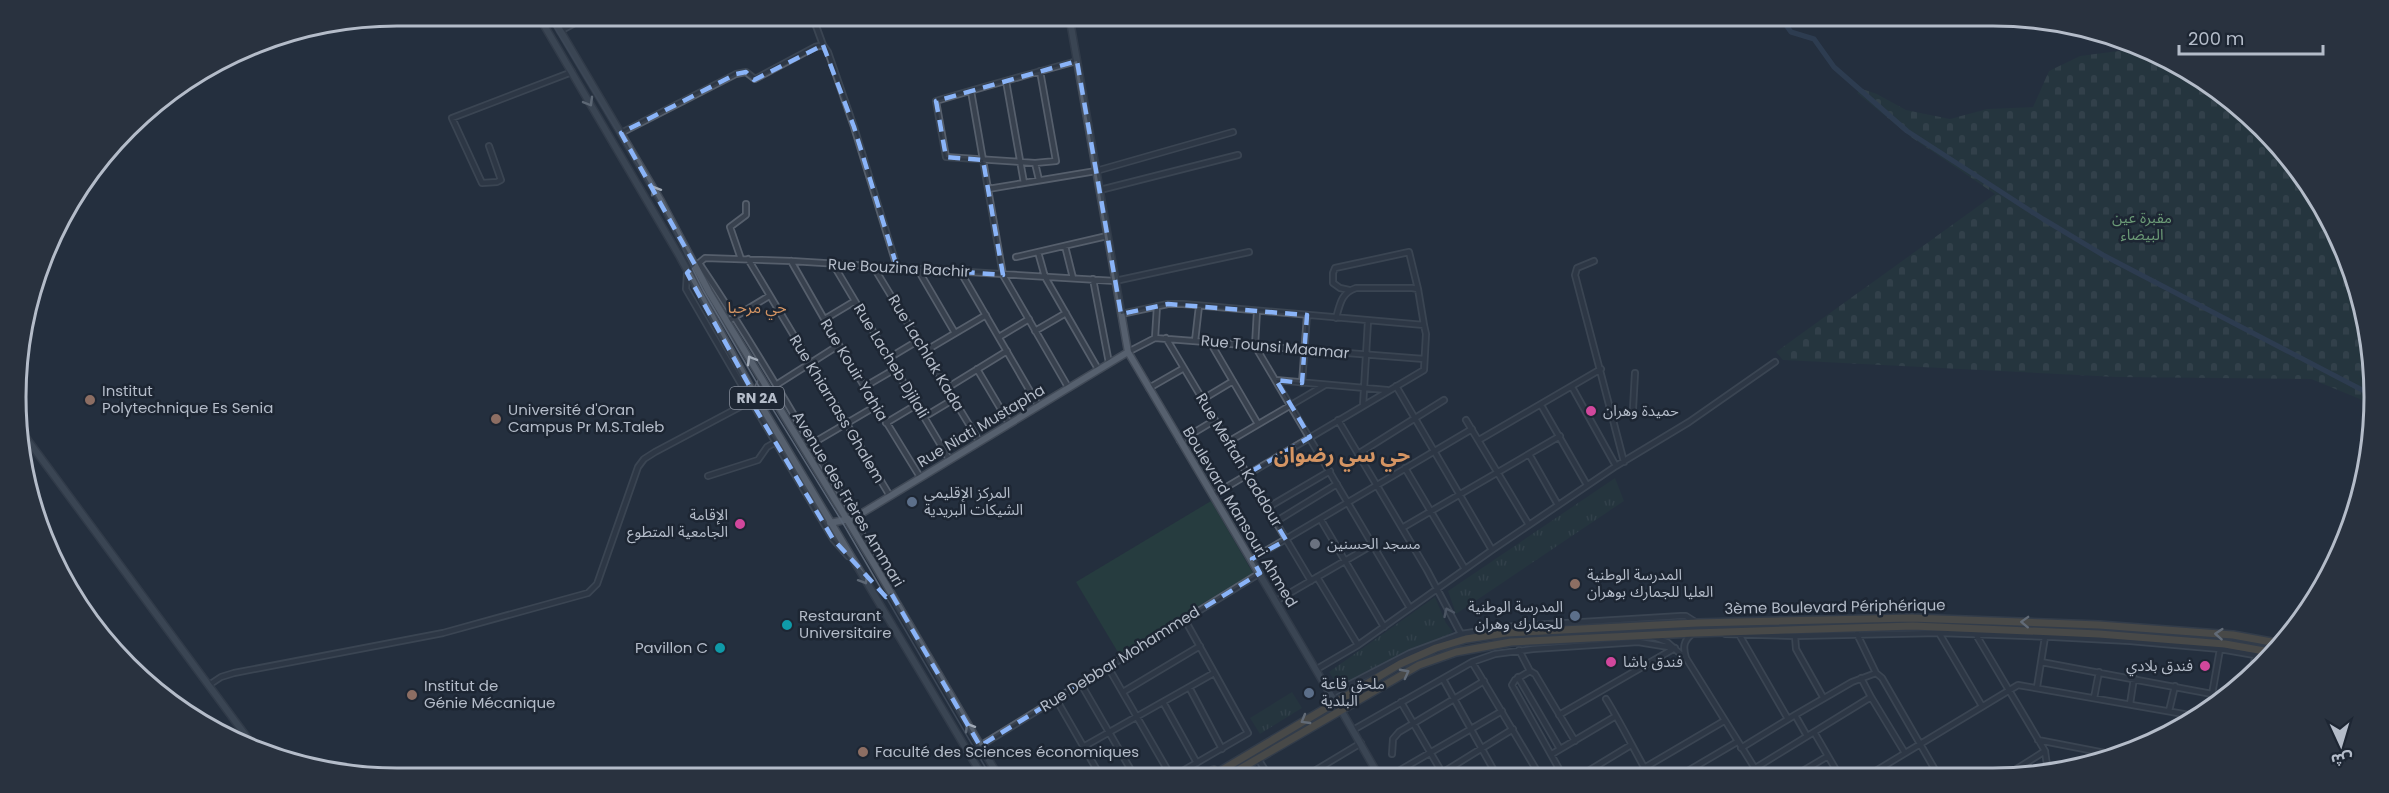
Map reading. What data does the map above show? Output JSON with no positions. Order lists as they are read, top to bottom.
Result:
{
  "streets": {
    "highway": ["3ème Boulevard Périphérique"],
    "main road": [
      "RN 2A",
      "Rue Niati Mustapha",
      "Avenue des Frères Ammari",
      "Boulevard Mansouri Ahmed"
    ],
    "street": [
      "Rue Bouzina Bachir",
      "Rue Tounsi Maamar",
      "Rue Lachlak Kada",
      "Rue Lacheb Djilali",
      "Rue Kouir Yahia",
      "Rue Khiarnass Ghalem",
      "Rue Meftah Kaddour",
      "Rue Debbar Mohammed"
    ]
  },
  "crossings": [
    ["Rue Bouzina Bachir", "Rue Lachlak Kada"],
    ["Rue Bouzina Bachir", "Rue Lacheb Djilali"],
    ["Rue Bouzina Bachir", "Rue Kouir Yahia"],
    ["Rue Bouzina Bachir", "Rue Khiarnass Ghalem"],
    ["Rue Bouzina Bachir", "Avenue des Frères Ammari"],
    ["Rue Bouzina Bachir", "Boulevard Mansouri Ahmed"],
    ["Rue Tounsi Maamar", "Rue Niati Mustapha"],
    ["Rue Tounsi Maamar", "Rue Meftah Kaddour"],
    ["Rue Tounsi Maamar", "Boulevard Mansouri Ahmed"],
    ["Rue Lachlak Kada", "Rue Niati Mustapha"],
    ["Rue Lacheb Djilali", "Rue Niati Mustapha"],
    ["Rue Kouir Yahia", "Rue Niati Mustapha"],
    ["Rue Khiarnass Ghalem", "Rue Niati Mustapha"],
    ["Rue Niati Mustapha", "Avenue des Frères Ammari"],
    ["Rue Niati Mustapha", "Boulevard Mansouri Ahmed"],
    ["Avenue des Frères Ammari", "Rue Debbar Mohammed"],
    ["Boulevard Mansouri Ahmed", "3ème Boulevard Périphérique"],
    ["Boulevard Mansouri Ahmed", "Rue Debbar Mohammed"]
  ],
  "districts": ["حي مرحبا", "حي سي رضوان"],
  "parks": ["مقبرة عين البيضاء"],
  "places": [
    "Institut Polytechnique Es Senia",
    "حميدة وهران",
    "Université d'Oran Campus Pr M.S.Taleb",
    "المركز الإقليمي الشيكات البريدية",
    "الإقامة الجامعية المتطوع",
    "مسجد الحسنين",
    "المدرسة الوطنية العليا للجمارك بوهران",
    "المدرسة الوطنية للجمارك وهران",
    "Restaurant Universitaire",
    "Pavillon C",
    "فندق باشا",
    "فندق بلادي",
    "ملحق قاعة البلدية",
    "Institut de Génie Mécanique",
    "Faculté des Sciences économiques"
  ],
  "scale_bar": "200 m",
  "north": "bottom"
}
